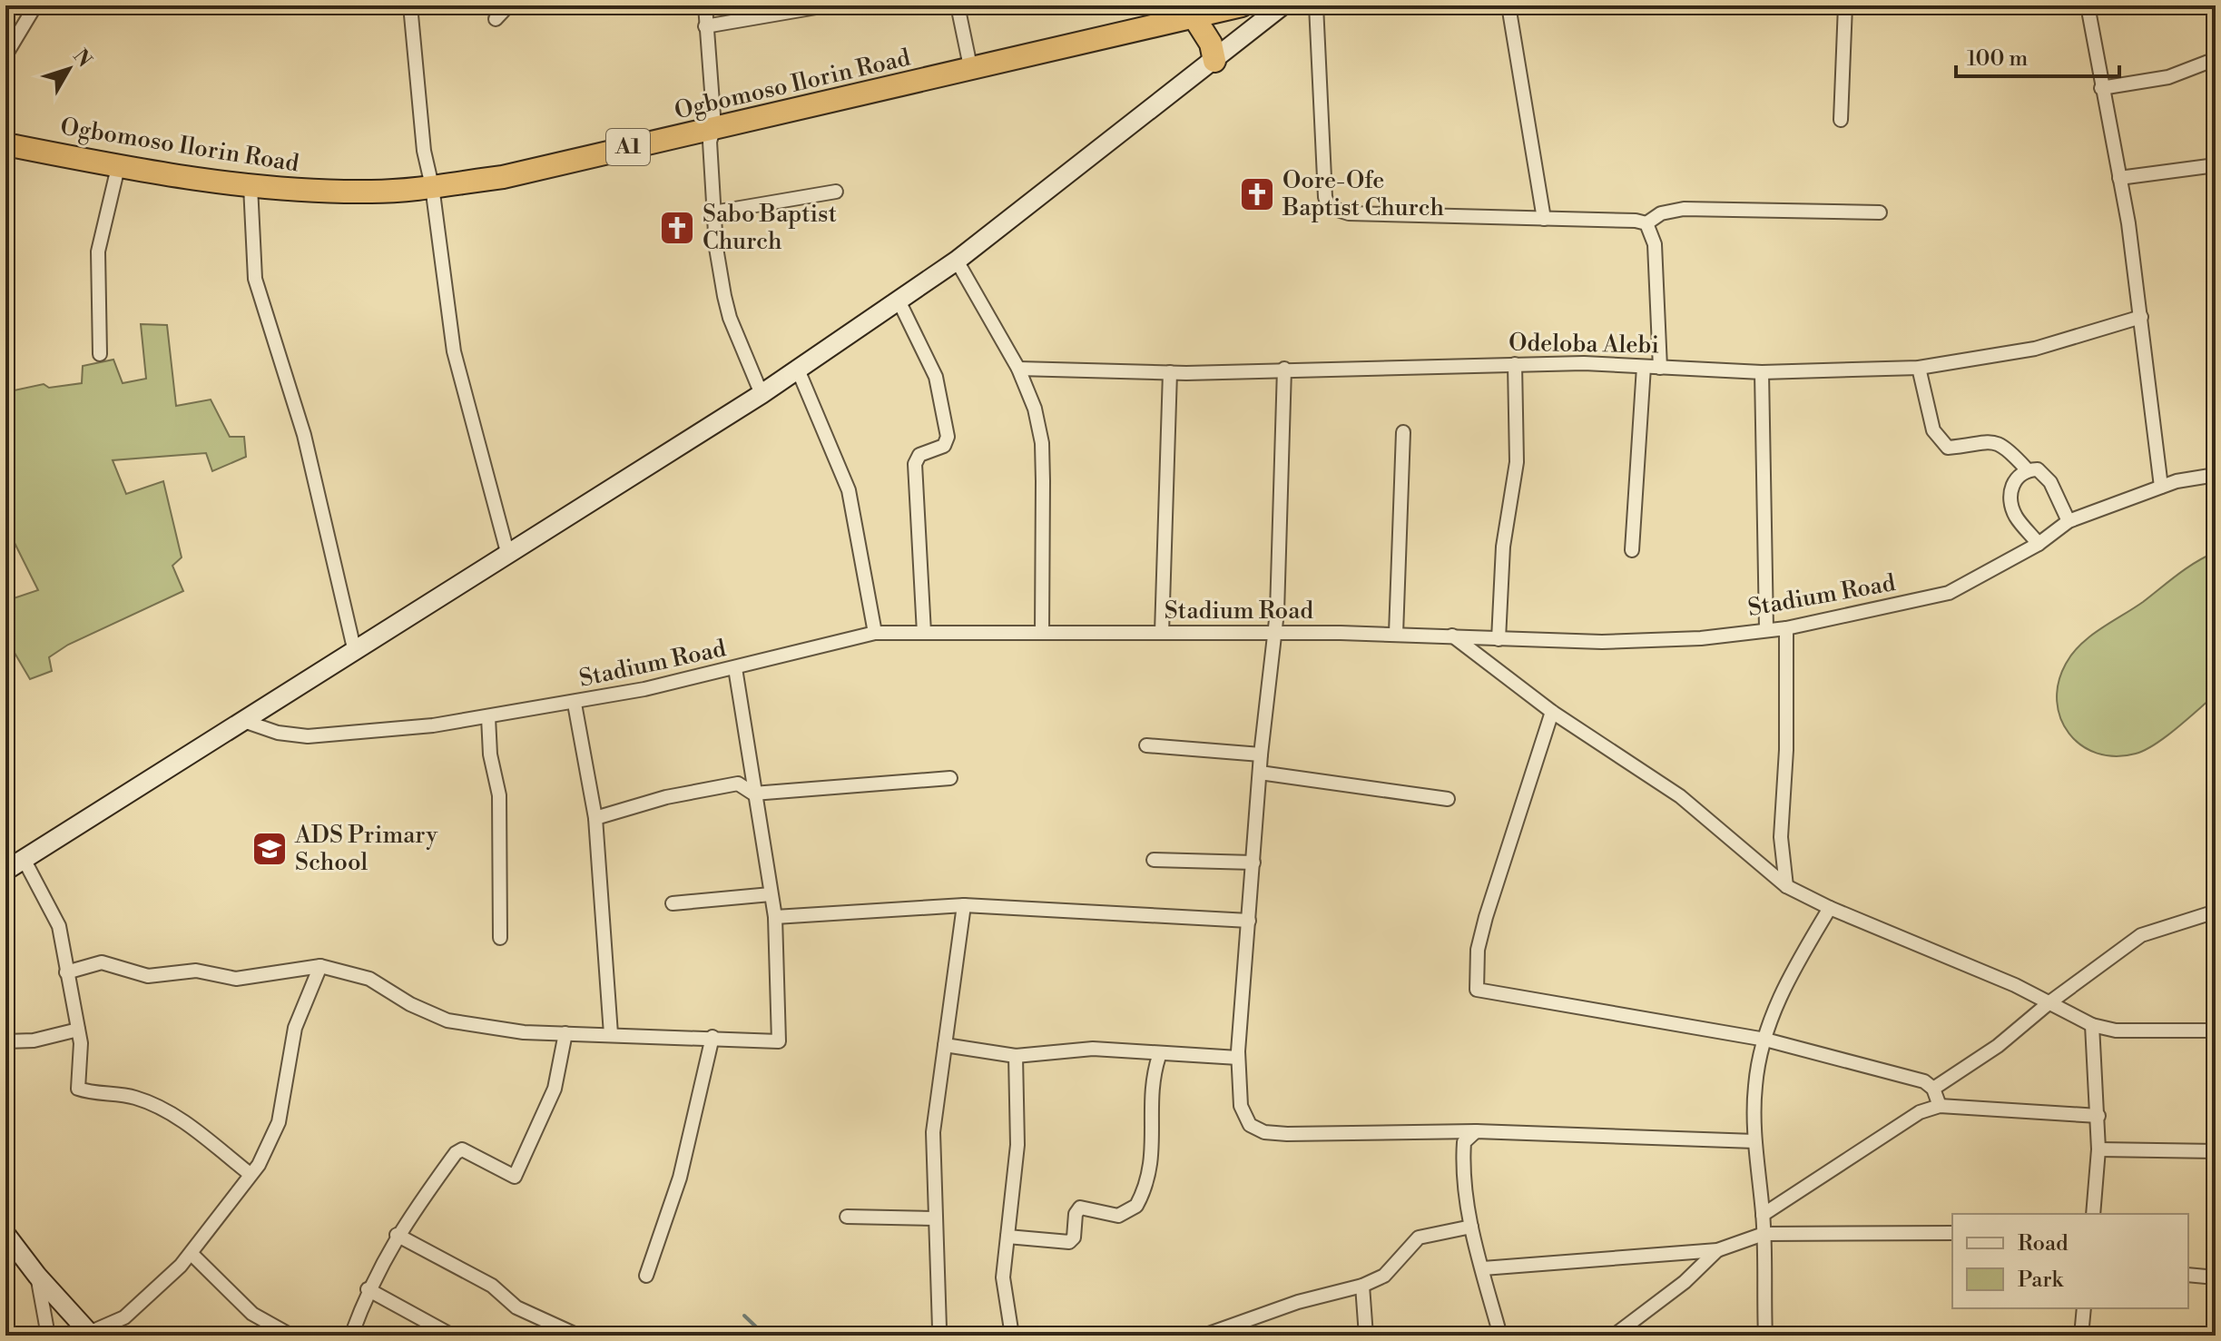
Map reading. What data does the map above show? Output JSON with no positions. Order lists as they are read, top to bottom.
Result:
{
  "streets": {
    "highway": ["Ogbomoso Ilorin Road", "A1"],
    "street": ["Odeloba Alebi", "Stadium Road"]
  },
  "places": {
    "church": ["Oore-Ofe Baptist Church", "Sabo Baptist Church"],
    "school or university": ["ADS Primary School"]
  },
  "legend": ["Road", "Park"],
  "scale_bar": "100 m",
  "north": "top right"
}
